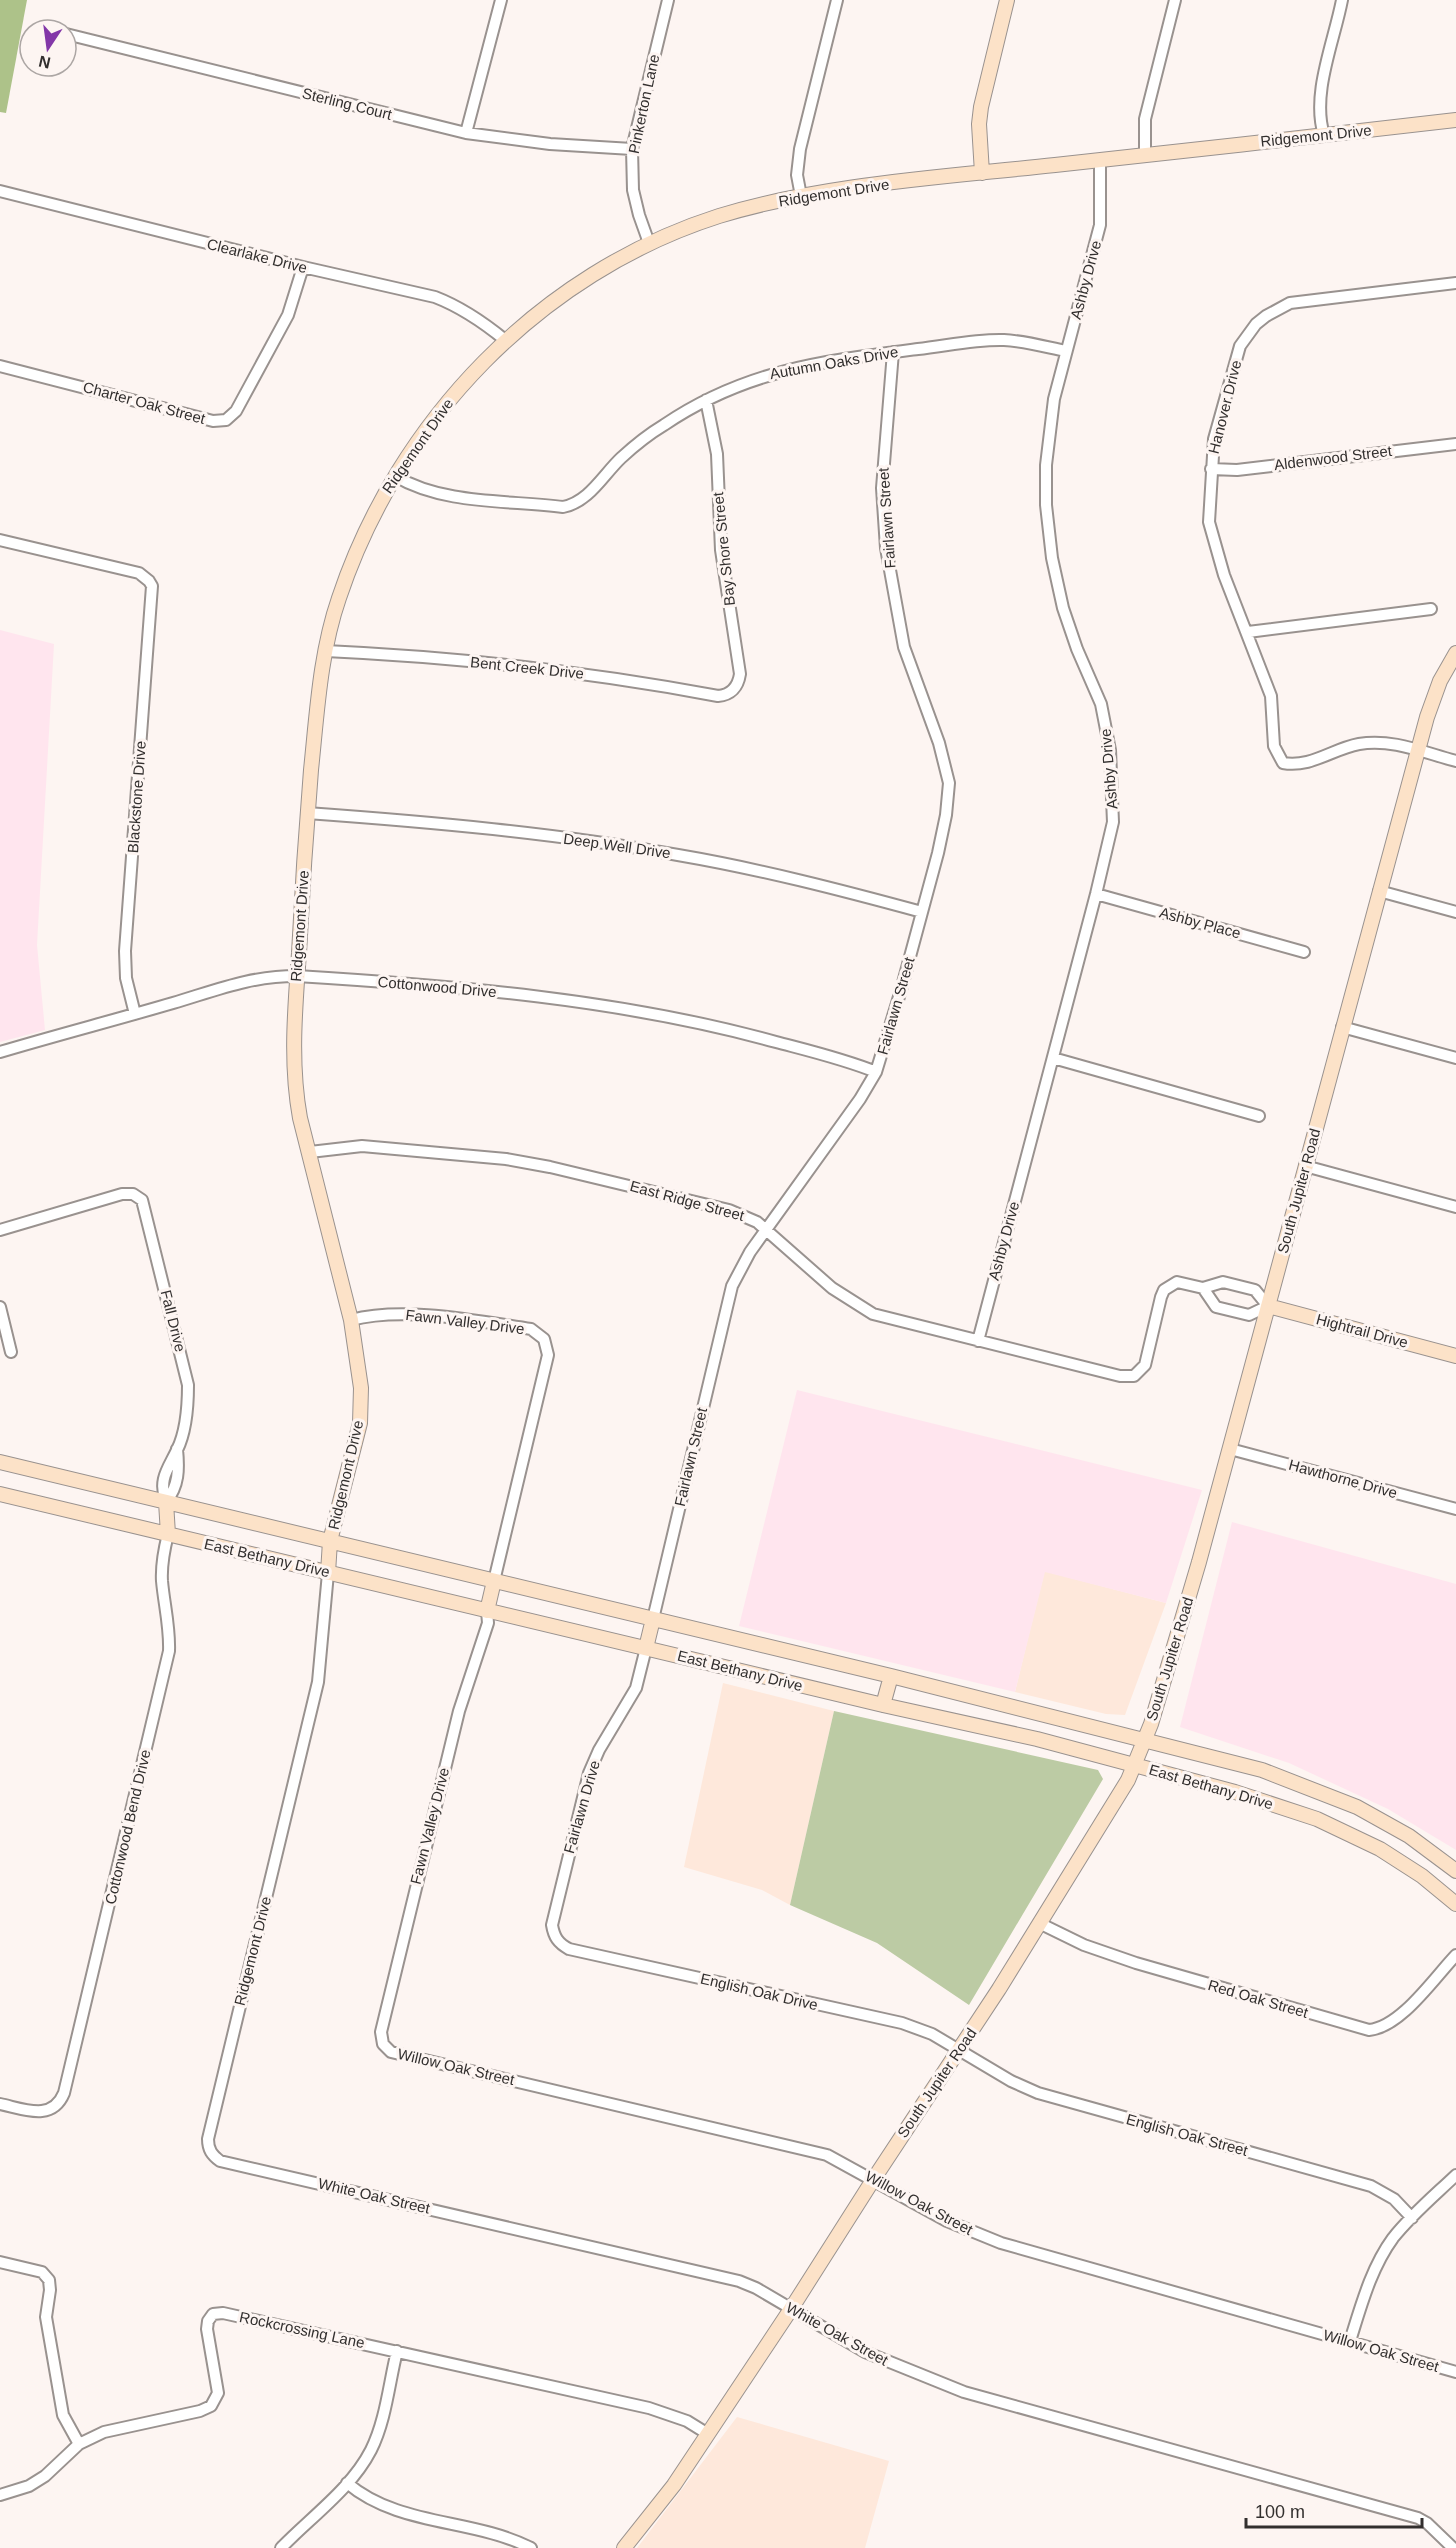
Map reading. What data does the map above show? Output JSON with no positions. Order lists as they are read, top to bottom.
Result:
{
  "streets": {
    "street": [
      "Sterling Court",
      "Pinkerton Lane",
      "Ridgemont Drive",
      "Clearlake Drive",
      "Ashby Drive",
      "Autumn Oaks Drive",
      "Charter Oak Street",
      "Hanover Drive",
      "Aldenwood Street",
      "Fairlawn Street",
      "Bay Shore Street",
      "Bent Creek Drive",
      "Blackstone Drive",
      "Deep Well Drive",
      "Ashby Place",
      "Cottonwood Drive",
      "South Jupiter Road",
      "East Ridge Street",
      "Fall Drive",
      "Fawn Valley Drive",
      "Hightrail Drive",
      "Hawthorne Drive",
      "East Bethany Drive",
      "Fairlawn Drive",
      "Cottonwood Bend Drive",
      "English Oak Drive",
      "Red Oak Street",
      "Willow Oak Street",
      "English Oak Street",
      "White Oak Street",
      "Rockcrossing Lane"
    ]
  },
  "crossings": [
    ["Sterling Court", "Pinkerton Lane"],
    ["Pinkerton Lane", "Ridgemont Drive"],
    ["Ridgemont Drive", "Clearlake Drive"],
    ["Ridgemont Drive", "Ashby Drive"],
    ["Ridgemont Drive", "Autumn Oaks Drive"],
    ["Ridgemont Drive", "Bent Creek Drive"],
    ["Ridgemont Drive", "Deep Well Drive"],
    ["Ridgemont Drive", "Cottonwood Drive"],
    ["Ridgemont Drive", "East Ridge Street"],
    ["Ridgemont Drive", "Fawn Valley Drive"],
    ["Ridgemont Drive", "East Bethany Drive"],
    ["Ridgemont Drive", "White Oak Street"],
    ["Clearlake Drive", "Charter Oak Street"],
    ["Ashby Drive", "Autumn Oaks Drive"],
    ["Ashby Drive", "Ashby Place"],
    ["Ashby Drive", "East Ridge Street"],
    ["Autumn Oaks Drive", "Fairlawn Street"],
    ["Autumn Oaks Drive", "Bay Shore Street"],
    ["Hanover Drive", "Aldenwood Street"],
    ["Hanover Drive", "South Jupiter Road"],
    ["Fairlawn Street", "Deep Well Drive"],
    ["Fairlawn Street", "Cottonwood Drive"],
    ["Fairlawn Street", "East Ridge Street"],
    ["Fairlawn Street", "East Bethany Drive"],
    ["Bay Shore Street", "Bent Creek Drive"],
    ["Blackstone Drive", "Cottonwood Drive"],
    ["South Jupiter Road", "Hightrail Drive"],
    ["South Jupiter Road", "Hawthorne Drive"],
    ["South Jupiter Road", "East Bethany Drive"],
    ["South Jupiter Road", "English Oak Drive"],
    ["South Jupiter Road", "Red Oak Street"],
    ["South Jupiter Road", "Willow Oak Street"],
    ["South Jupiter Road", "English Oak Street"],
    ["South Jupiter Road", "White Oak Street"],
    ["South Jupiter Road", "Rockcrossing Lane"],
    ["East Ridge Street", "Hightrail Drive"],
    ["Fall Drive", "East Bethany Drive"],
    ["Fawn Valley Drive", "East Bethany Drive"],
    ["Fawn Valley Drive", "Willow Oak Street"],
    ["East Bethany Drive", "Fairlawn Drive"],
    ["East Bethany Drive", "Cottonwood Bend Drive"],
    ["Fairlawn Drive", "English Oak Drive"],
    ["English Oak Drive", "English Oak Street"]
  ],
  "scale_bar": "100 m",
  "north": "bottom"
}
